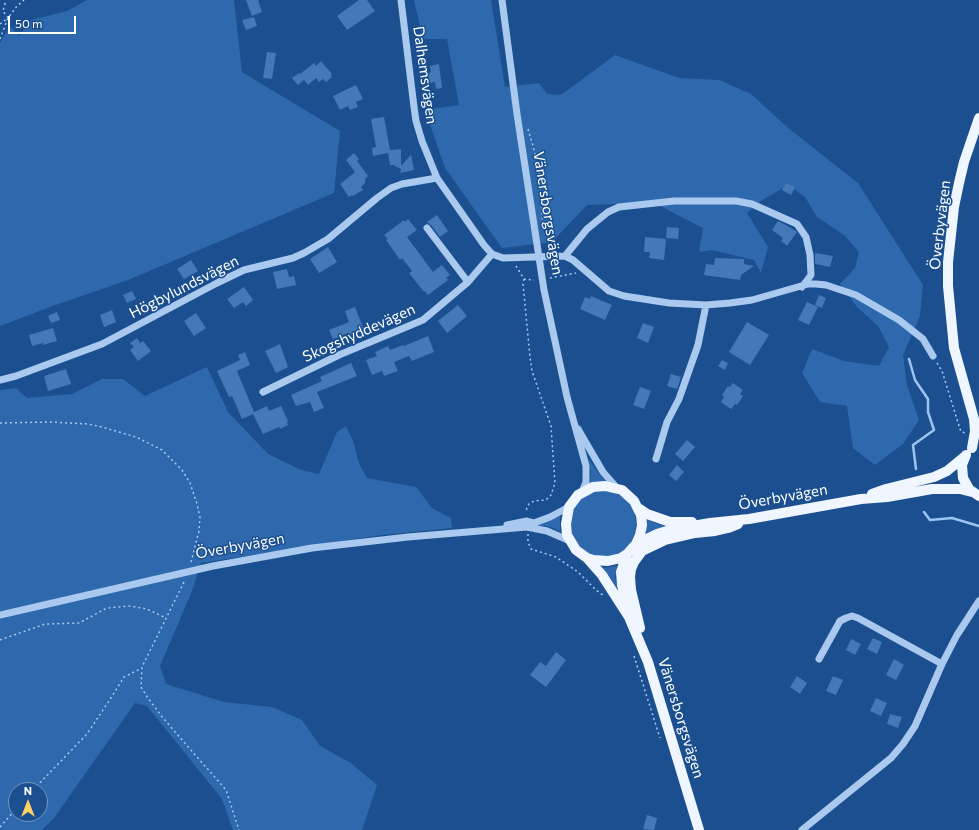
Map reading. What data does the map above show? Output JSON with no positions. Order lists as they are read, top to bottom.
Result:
{
  "streets": {
    "main road": ["Vänersborgsvägen", "Överbyvägen"],
    "street": ["Dalhemsvägen", "Högbylundsvägen", "Skogshyddevägen"]
  },
  "crossings": [
    ["Dalhemsvägen", "Högbylundsvägen"],
    ["Dalhemsvägen", "Skogshyddevägen"],
    ["Vänersborgsvägen", "Överbyvägen"]
  ],
  "scale_bar": "50 m",
  "north": "top"
}
